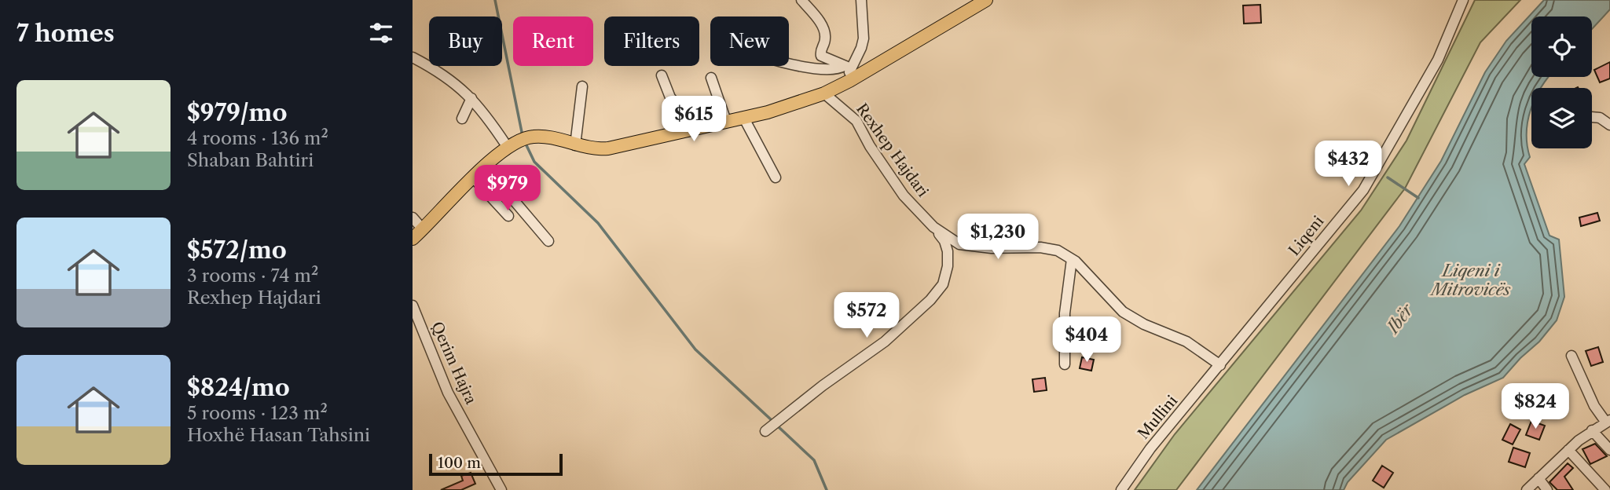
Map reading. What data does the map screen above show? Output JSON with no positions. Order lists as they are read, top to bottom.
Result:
{
  "streets": {
    "street": [
      "Rexhep Hajdari",
      "Liqeni",
      "Qerim Hajra",
      "Mullini"
    ]
  },
  "crossings": [
    ["Rexhep Hajdari", "Liqeni"],
    ["Rexhep Hajdari", "Mullini"],
    ["Liqeni", "Mullini"]
  ],
  "water": ["Liqeni i Mitrovicës", "Ibër"],
  "scale_bar": "100 m",
  "page": {
    "heading": "7 homes",
    "chip": [
      "Buy",
      "Rent",
      "Filters",
      "New"
    ],
    "list": [
      {
        "name": "$979/mo",
        "note": "4 rooms · 136 m² · Shaban Bahtiri"
      },
      {
        "name": "$572/mo",
        "note": "3 rooms · 74 m² · Rexhep Hajdari"
      },
      {
        "name": "$824/mo",
        "note": "5 rooms · 123 m² · Hoxhë Hasan Tahsini"
      }
    ],
    "price": [
      "$615",
      "$432",
      "$979",
      "$1,230",
      "$572",
      "$404",
      "$824"
    ],
    "scale": "100 m"
  }
}
